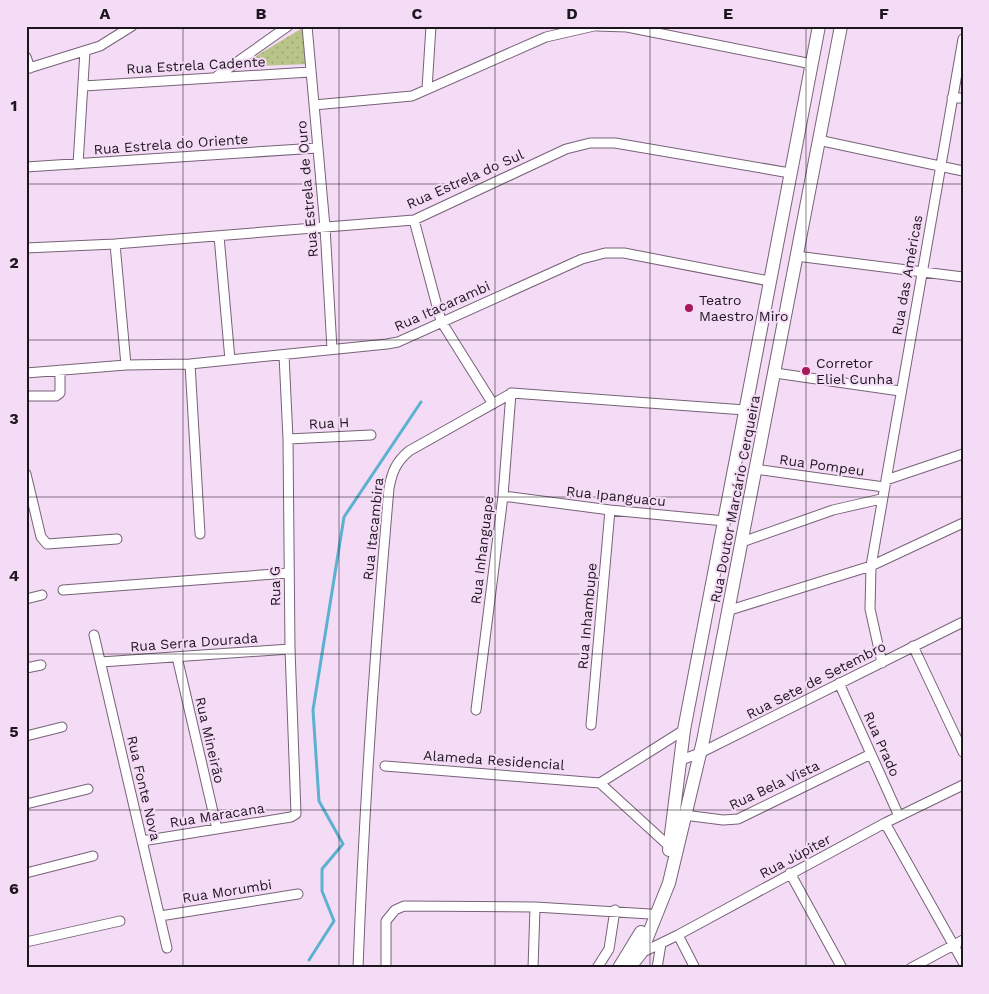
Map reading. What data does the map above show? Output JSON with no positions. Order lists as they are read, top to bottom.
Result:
{
  "streets": {
    "street": [
      "Rua Estrela Cadente",
      "Rua Estrela do Oriente",
      "Rua Estrela do Sul",
      "Rua Estrela de Ouro",
      "Rua das Américas",
      "Rua Itacarambi",
      "Rua H",
      "Rua Pompeu",
      "Rua Ipanguacu",
      "Rua Doutor Marcário Cerqueira",
      "Rua Itacambira",
      "Rua Inhanguape",
      "Rua G",
      "Rua Inhambupe",
      "Rua Serra Dourada",
      "Rua Sete de Setembro",
      "Rua Mineirão",
      "Rua Prado",
      "Alameda Residencial",
      "Rua Bela Vista",
      "Rua Fonte Nova",
      "Rua Maracana",
      "Rua Júpiter",
      "Rua Morumbi"
    ]
  },
  "crossings": [
    ["Rua Estrela Cadente", "Rua Estrela de Ouro"],
    ["Rua Estrela do Oriente", "Rua Estrela de Ouro"],
    ["Rua Estrela do Sul", "Rua Estrela de Ouro"],
    ["Rua Estrela do Sul", "Rua Doutor Marcário Cerqueira"],
    ["Rua Estrela de Ouro", "Rua Itacarambi"],
    ["Rua das Américas", "Rua Pompeu"],
    ["Rua das Américas", "Rua Sete de Setembro"],
    ["Rua Itacarambi", "Rua Doutor Marcário Cerqueira"],
    ["Rua Itacarambi", "Rua G"],
    ["Rua H", "Rua G"],
    ["Rua Pompeu", "Rua Doutor Marcário Cerqueira"],
    ["Rua Ipanguacu", "Rua Doutor Marcário Cerqueira"],
    ["Rua Ipanguacu", "Rua Inhanguape"],
    ["Rua Ipanguacu", "Rua Inhambupe"],
    ["Rua Doutor Marcário Cerqueira", "Rua Sete de Setembro"],
    ["Rua Doutor Marcário Cerqueira", "Rua Bela Vista"],
    ["Rua Doutor Marcário Cerqueira", "Rua Júpiter"],
    ["Rua Itacambira", "Rua Inhanguape"],
    ["Rua G", "Rua Serra Dourada"],
    ["Rua G", "Rua Maracana"],
    ["Rua Serra Dourada", "Rua Mineirão"],
    ["Rua Serra Dourada", "Rua Fonte Nova"],
    ["Rua Sete de Setembro", "Rua Prado"],
    ["Rua Mineirão", "Rua Maracana"],
    ["Rua Prado", "Rua Bela Vista"],
    ["Rua Prado", "Rua Júpiter"],
    ["Rua Fonte Nova", "Rua Maracana"],
    ["Rua Fonte Nova", "Rua Morumbi"]
  ],
  "places": ["Teatro Maestro Miro", "Corretor Eliel Cunha"],
  "grid": {
    "columns": [
      "A",
      "B",
      "C",
      "D",
      "E",
      "F"
    ],
    "rows": [
      "1",
      "2",
      "3",
      "4",
      "5",
      "6"
    ]
  }
}
